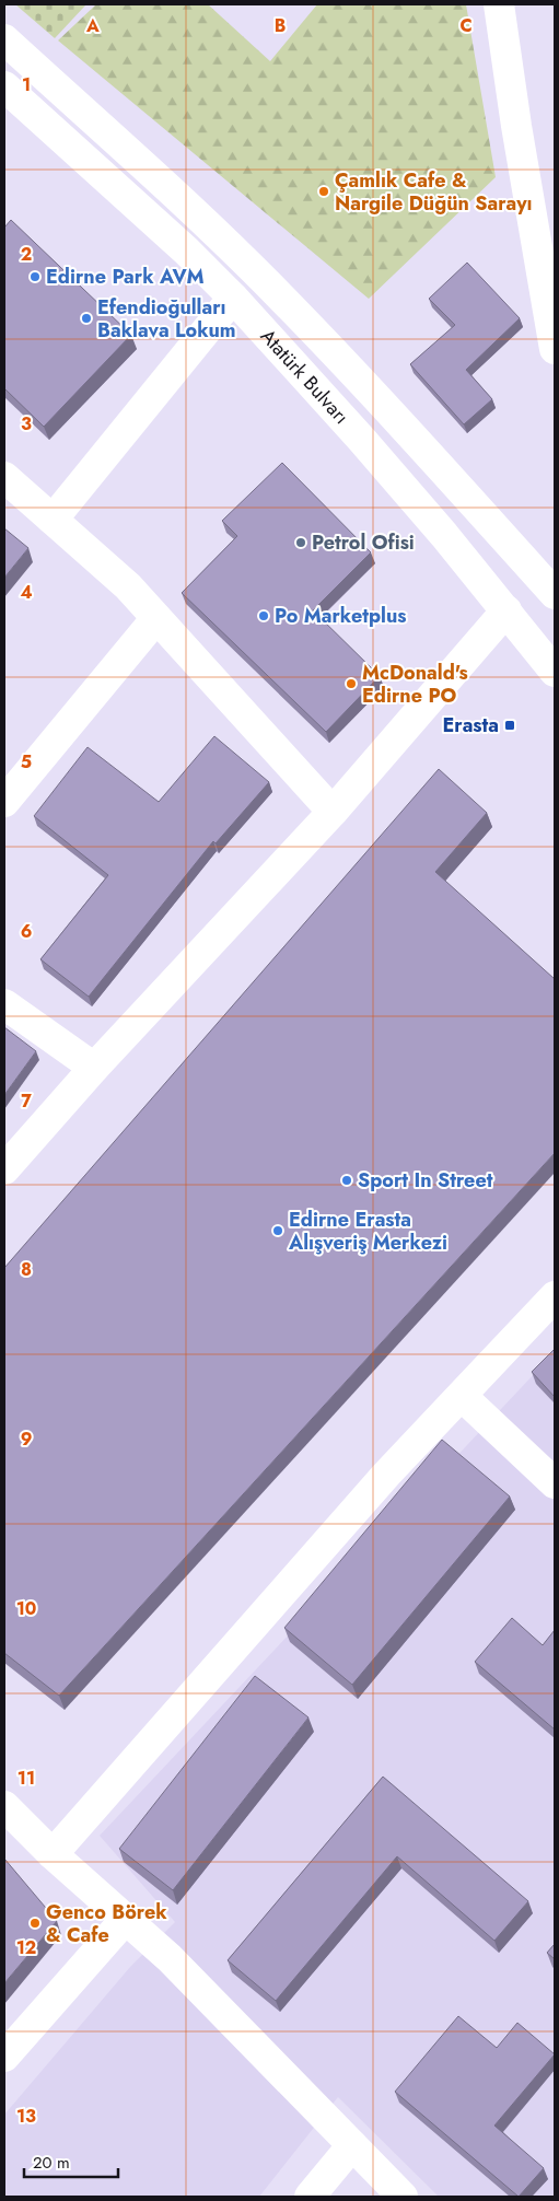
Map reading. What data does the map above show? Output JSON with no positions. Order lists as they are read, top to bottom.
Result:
{
  "streets": {
    "street": ["Atatürk Bulvarı"]
  },
  "places": {
    "other": [
      "Çamlık Cafe & Nargile Düğün Sarayı",
      "Edirne Park AVM",
      "Efendioğulları Baklava Lokum",
      "Petrol Ofisi",
      "Po Marketplus",
      "McDonald's Edirne PO",
      "Sport In Street",
      "Edirne Erasta Alışveriş Merkezi",
      "Genco Börek & Cafe"
    ],
    "transit": ["Erasta"]
  },
  "scale_bar": "20 m",
  "grid": {
    "columns": ["A", "B", "C"],
    "rows": [
      "1",
      "2",
      "3",
      "4",
      "5",
      "6",
      "7",
      "8",
      "9",
      "10",
      "11",
      "12",
      "13"
    ]
  }
}
